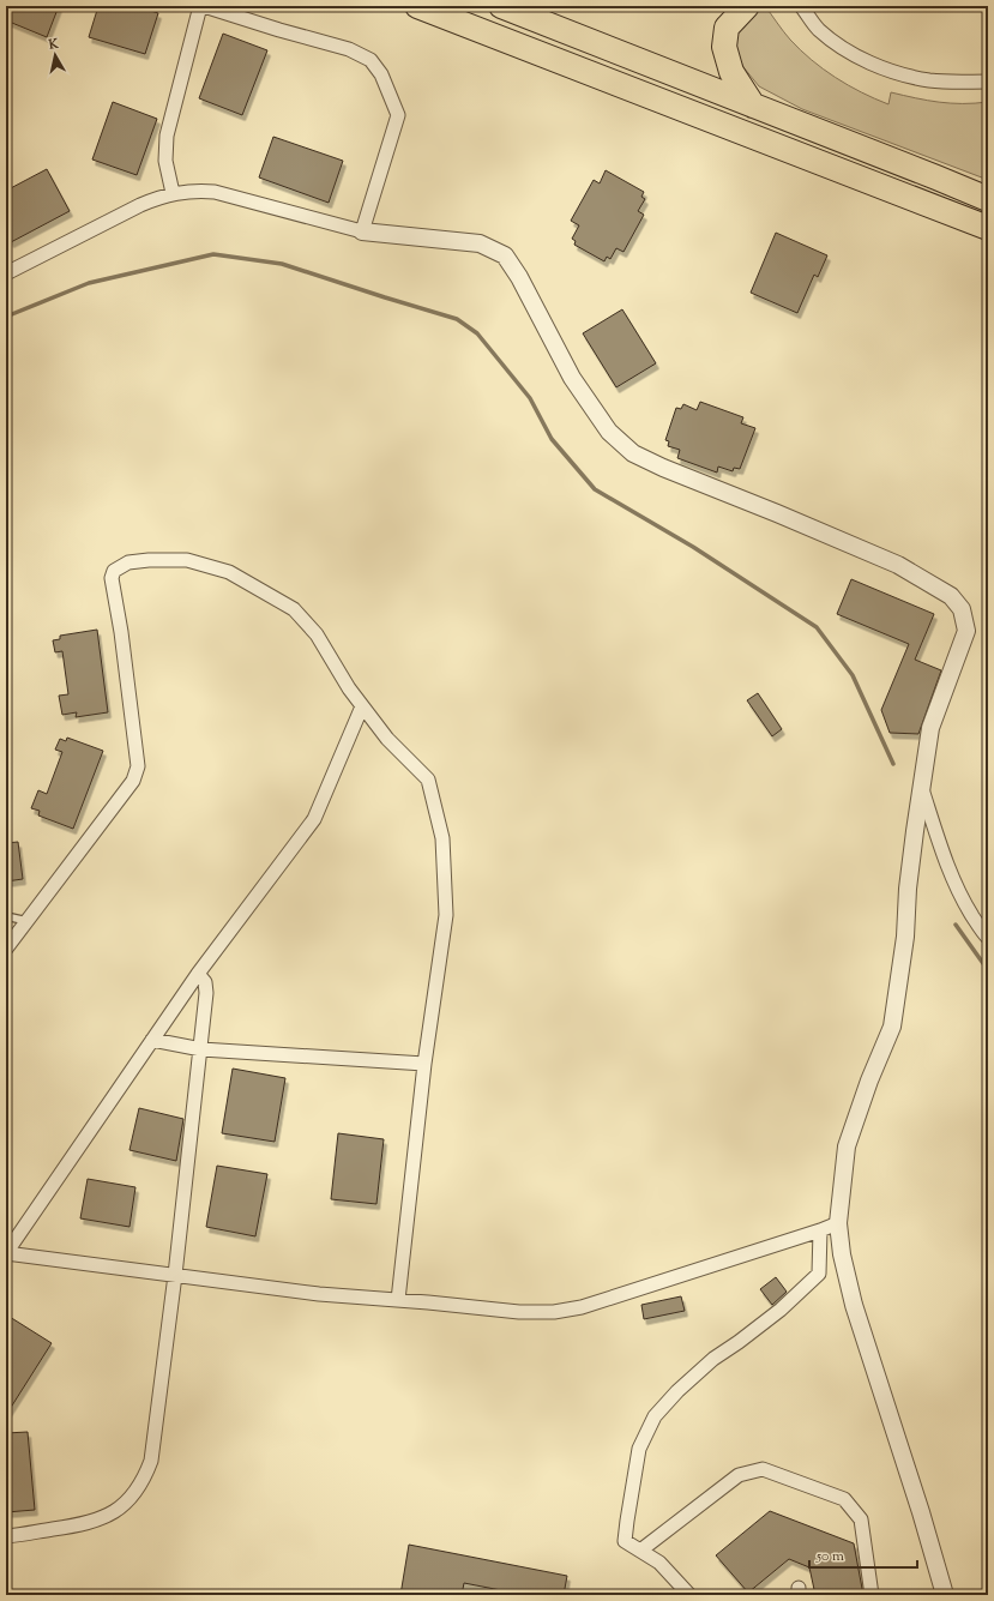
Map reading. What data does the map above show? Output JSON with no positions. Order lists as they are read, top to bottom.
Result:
{
  "scale_bar": "50 m",
  "north": "top"
}
